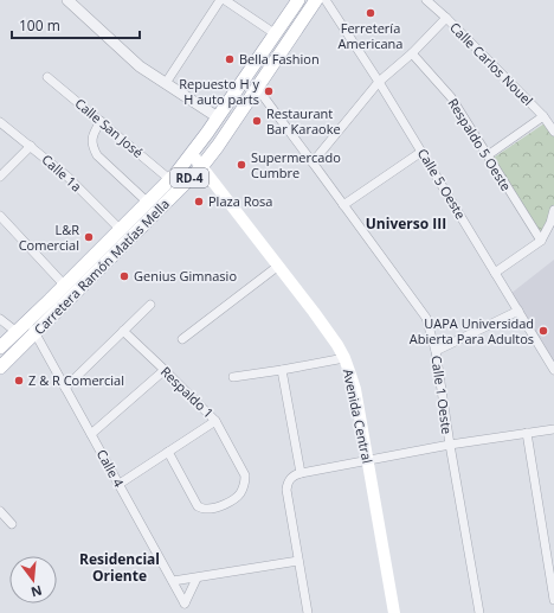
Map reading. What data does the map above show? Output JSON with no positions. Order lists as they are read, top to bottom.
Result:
{
  "streets": {
    "main road": ["RD-4", "Carretera Ramón Matías Mella", "Avenida Central"],
    "street": [
      "Calle Carlos Nouel",
      "Calle San José",
      "Respaldo 5 Oeste",
      "Calle 1a",
      "Calle 5 Oeste",
      "Respaldo 1",
      "Calle 1 Oeste",
      "Calle 4"
    ]
  },
  "crossings": [
    ["Calle San José", "Carretera Ramón Matías Mella"],
    ["Calle 1a", "Carretera Ramón Matías Mella"],
    ["Carretera Ramón Matías Mella", "Calle 1 Oeste"],
    ["Carretera Ramón Matías Mella", "Avenida Central"],
    ["Carretera Ramón Matías Mella", "Calle 4"]
  ],
  "districts": ["Universo III", "Residencial Oriente"],
  "places": [
    "Ferretería Americana",
    "Bella Fashion",
    "Repuesto H y H auto parts",
    "Restaurant Bar Karaoke",
    "Supermercado Cumbre",
    "Plaza Rosa",
    "L&R Comercial",
    "Genius Gimnasio",
    "UAPA Universidad Abierta Para Adultos",
    "Z & R Comercial"
  ],
  "scale_bar": "100 m",
  "north": "bottom"
}
